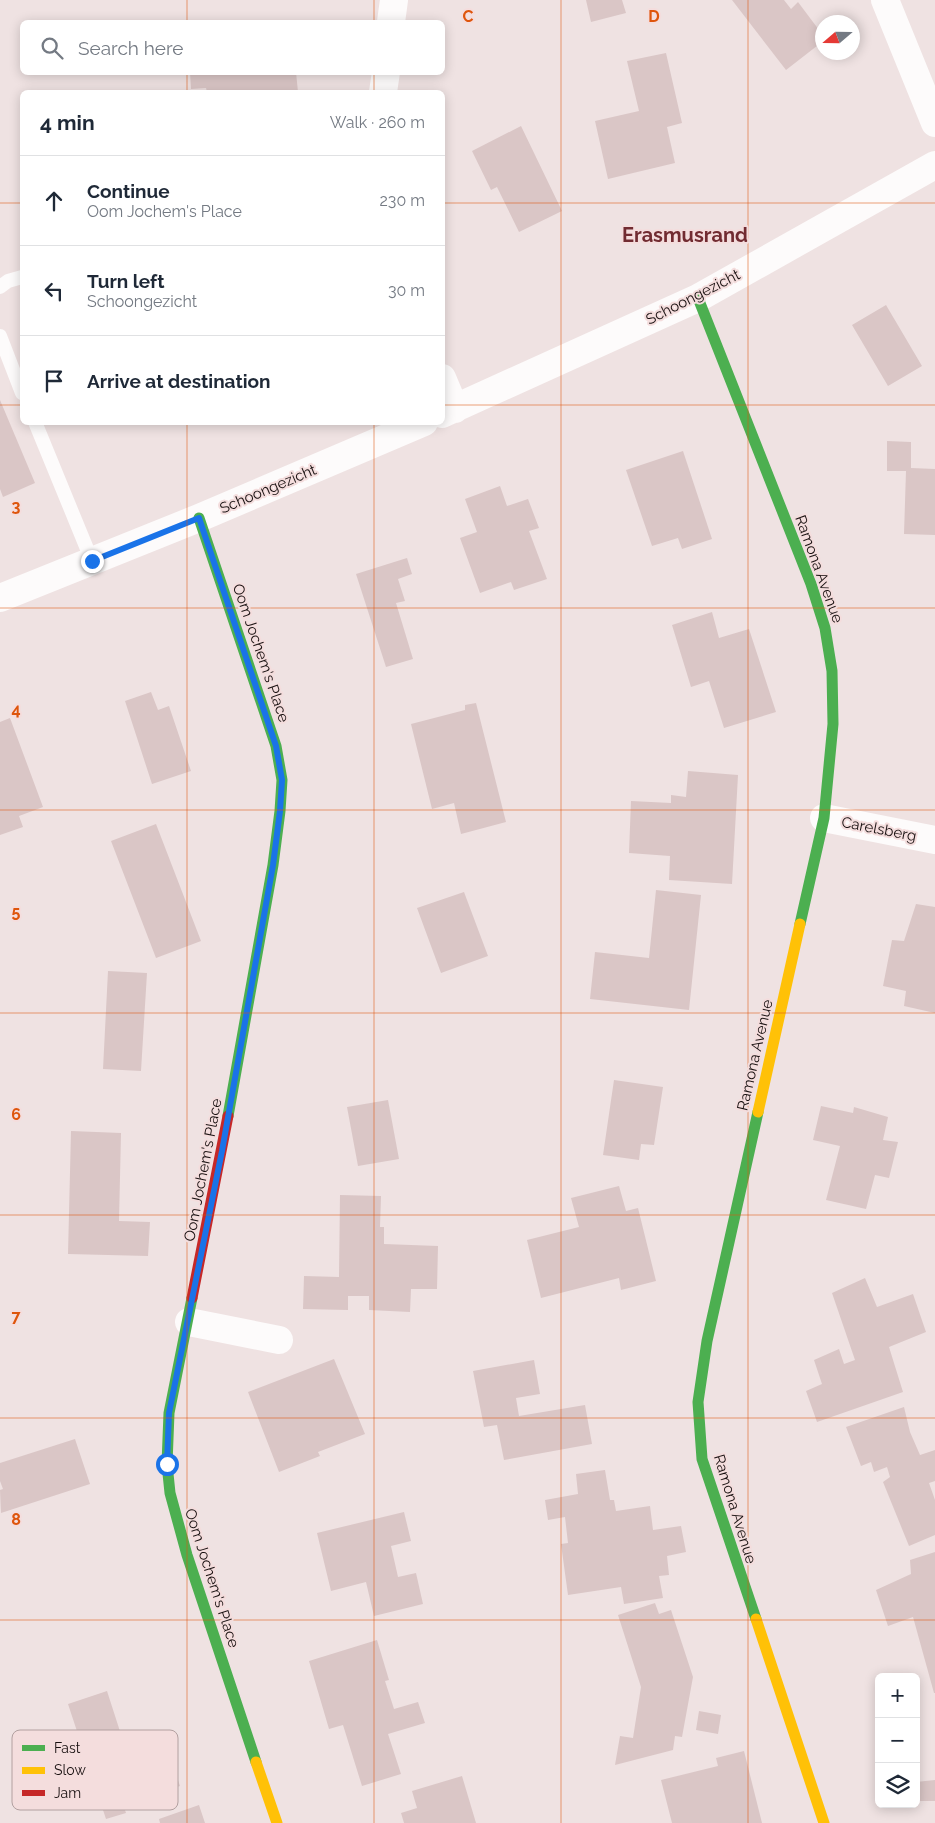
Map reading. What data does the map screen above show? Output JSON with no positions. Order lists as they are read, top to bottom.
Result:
{
  "streets": {
    "street": [
      "Schoongezicht",
      "Ramona Avenue",
      "Oom Jochem's Place",
      "Carelsberg"
    ]
  },
  "crossings": [
    ["Schoongezicht", "Ramona Avenue"],
    ["Schoongezicht", "Oom Jochem's Place"],
    ["Ramona Avenue", "Carelsberg"]
  ],
  "districts": ["Erasmusrand"],
  "legend": ["Fast", "Slow", "Jam"],
  "north": "left",
  "page": {
    "search": "Search here",
    "heading": ["4 min", "Walk · 260 m"],
    "list": [
      ["Continue", "Oom Jochem's Place", "230 m"],
      ["Turn left", "Schoongezicht", "30 m"],
      "Arrive at destination"
    ],
    "map_buttons": ["+", "−"]
  },
  "grid": {
    "columns": ["C", "D"],
    "rows": [
      "3",
      "4",
      "5",
      "6",
      "7",
      "8"
    ]
  }
}
